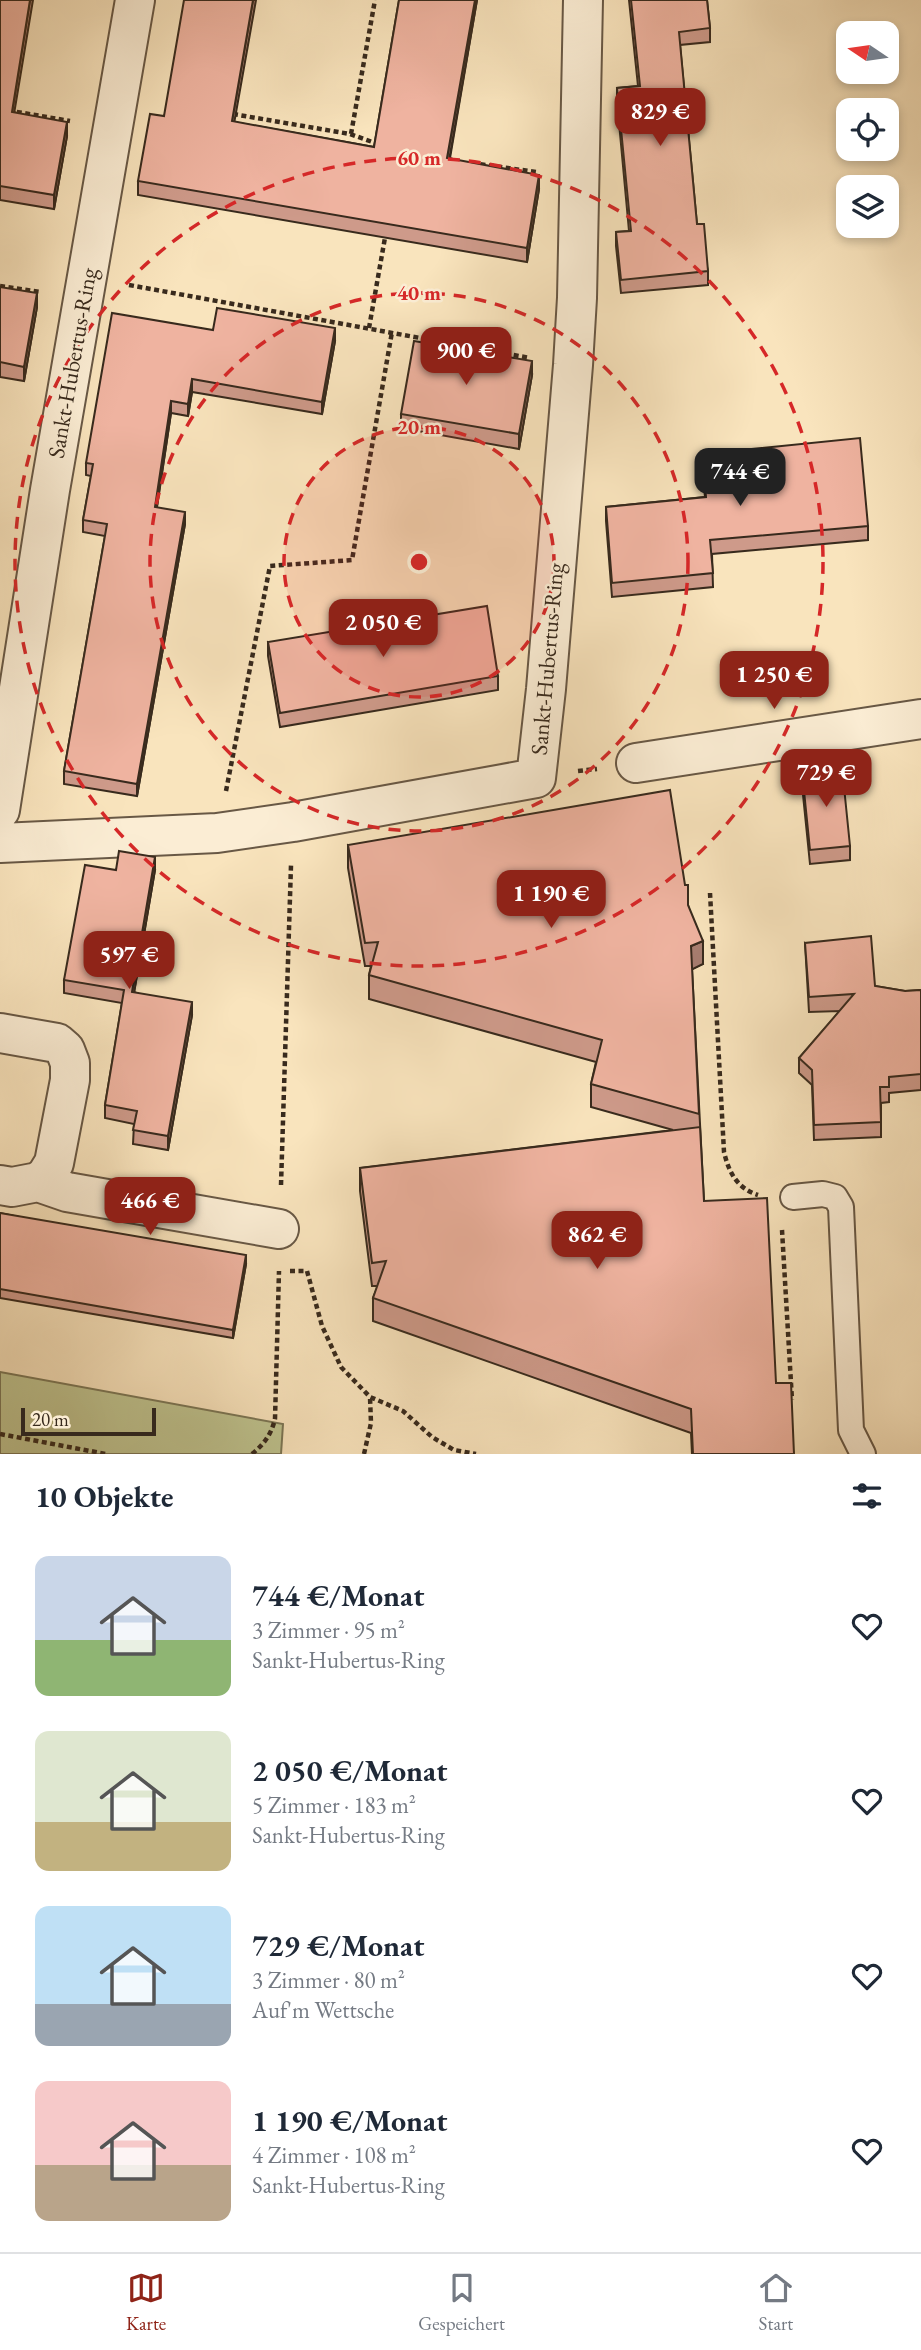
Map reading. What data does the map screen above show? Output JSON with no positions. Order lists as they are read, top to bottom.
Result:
{
  "streets": {
    "street": ["Sankt-Hubertus-Ring"]
  },
  "scale_bar": "20 m",
  "north": "left",
  "page": {
    "price": [
      "829 €",
      "900 €",
      "744 €",
      "2 050 €",
      "1 250 €",
      "729 €",
      "1 190 €",
      "597 €",
      "466 €",
      "862 €"
    ],
    "scale": "20 m",
    "heading": "10 Objekte",
    "list": [
      {
        "name": "744 €/Monat",
        "note": "3 Zimmer · 95 m² · Sankt-Hubertus-Ring"
      },
      {
        "name": "2 050 €/Monat",
        "note": "5 Zimmer · 183 m² · Sankt-Hubertus-Ring"
      },
      {
        "name": "729 €/Monat",
        "note": "3 Zimmer · 80 m² · Auf'm Wettsche"
      },
      {
        "name": "1 190 €/Monat",
        "note": "4 Zimmer · 108 m² · Sankt-Hubertus-Ring"
      }
    ],
    "tabs": ["Karte", "Gespeichert", "Start"]
  },
  "rings": ["60 m", "40 m", "20 m"]
}
